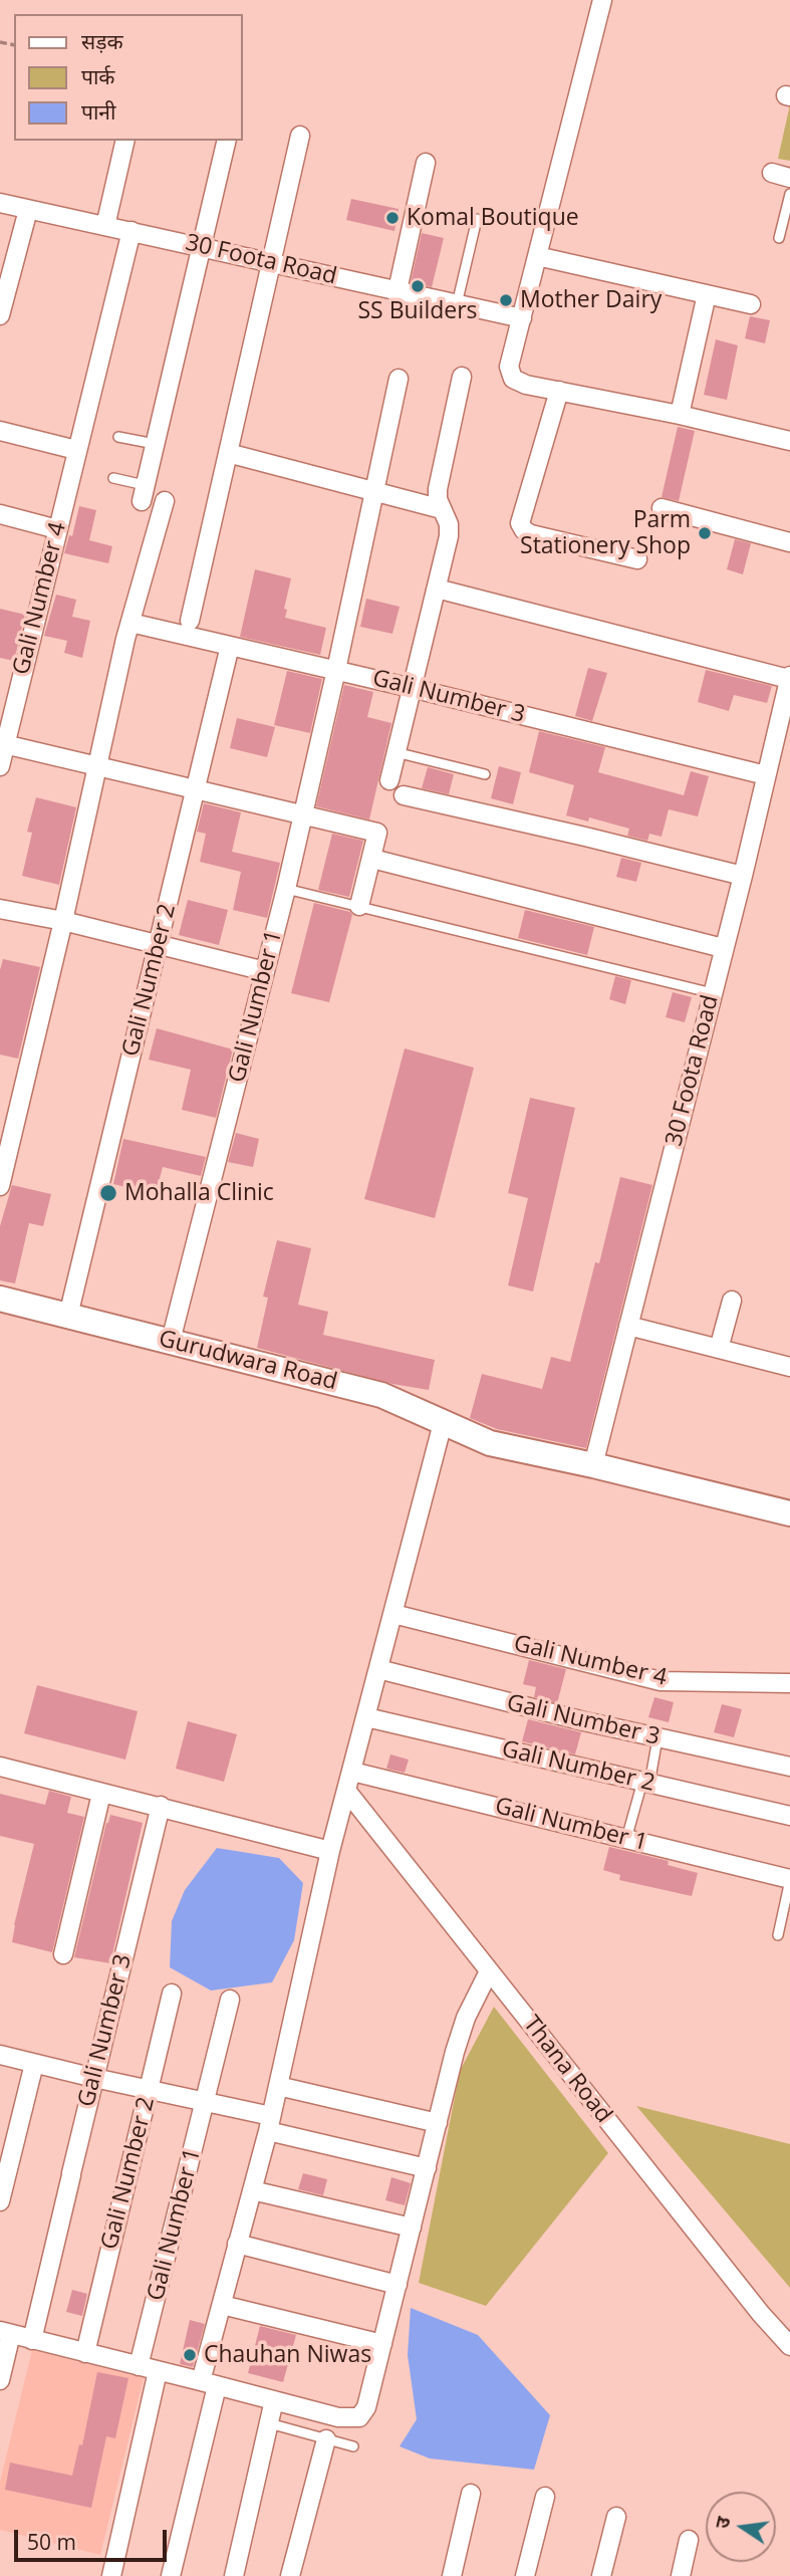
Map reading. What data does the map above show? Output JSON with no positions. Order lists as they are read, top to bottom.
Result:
{
  "streets": {
    "street": [
      "30 Foota Road",
      "Gali Number 4",
      "Gali Number 3",
      "Gali Number 2",
      "Gali Number 1",
      "Gurudwara Road",
      "Thana Road"
    ]
  },
  "crossings": [
    ["30 Foota Road", "Gali Number 4"],
    ["30 Foota Road", "Gali Number 3"],
    ["30 Foota Road", "Gurudwara Road"],
    ["Gali Number 3", "Gali Number 2"],
    ["Gali Number 3", "Gali Number 1"],
    ["Gali Number 2", "Gurudwara Road"],
    ["Gali Number 1", "Gurudwara Road"]
  ],
  "places": [
    "Komal Boutique",
    "SS Builders",
    "Mother Dairy",
    "Parm Stationery Shop",
    "Mohalla Clinic",
    "Chauhan Niwas"
  ],
  "legend": ["सड़क", "पार्क", "पानी"],
  "scale_bar": "50 m",
  "north": "left"
}
